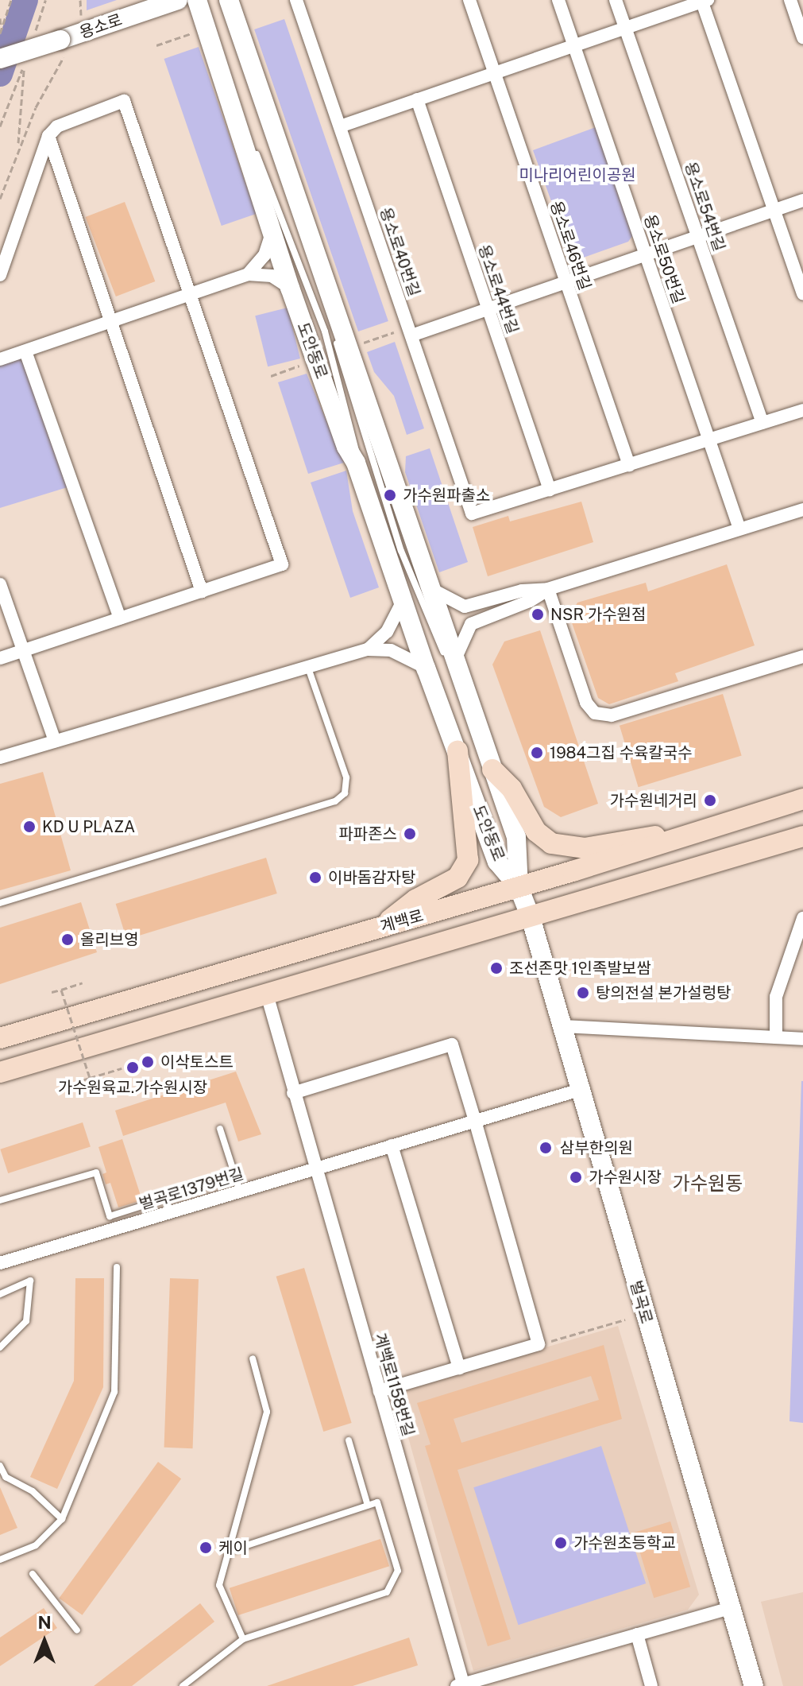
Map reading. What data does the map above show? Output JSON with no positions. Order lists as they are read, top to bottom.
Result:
{
  "streets": {
    "main road": [
      "용소로",
      "도안동로",
      "계백로",
      "벌곡로"
    ],
    "street": [
      "용소로54번길",
      "용소로46번길",
      "용소로40번길",
      "용소로50번길",
      "용소로44번길",
      "벌곡로1379번길",
      "계백로1158번길"
    ]
  },
  "crossings": [
    ["용소로40번길", "용소로44번길"],
    ["도안동로", "계백로"],
    ["도안동로", "벌곡로"],
    ["계백로", "벌곡로"],
    ["계백로", "계백로1158번길"],
    ["벌곡로1379번길", "벌곡로"],
    ["벌곡로1379번길", "계백로1158번길"]
  ],
  "districts": ["가수원동"],
  "parks": ["미나리어린이공원"],
  "places": [
    "가수원파출소",
    "NSR 가수원점",
    "1984그집 수육칼국수",
    "가수원네거리",
    "KD U PLAZA",
    "파파존스",
    "이바돔감자탕",
    "올리브영",
    "조선존맛 1인족발보쌈",
    "탕의전설 본가설렁탕",
    "이삭토스트",
    "가수원육교.가수원시장",
    "삼부한의원",
    "가수원시장",
    "가수원초등학교",
    "케이"
  ],
  "north": "top"
}
